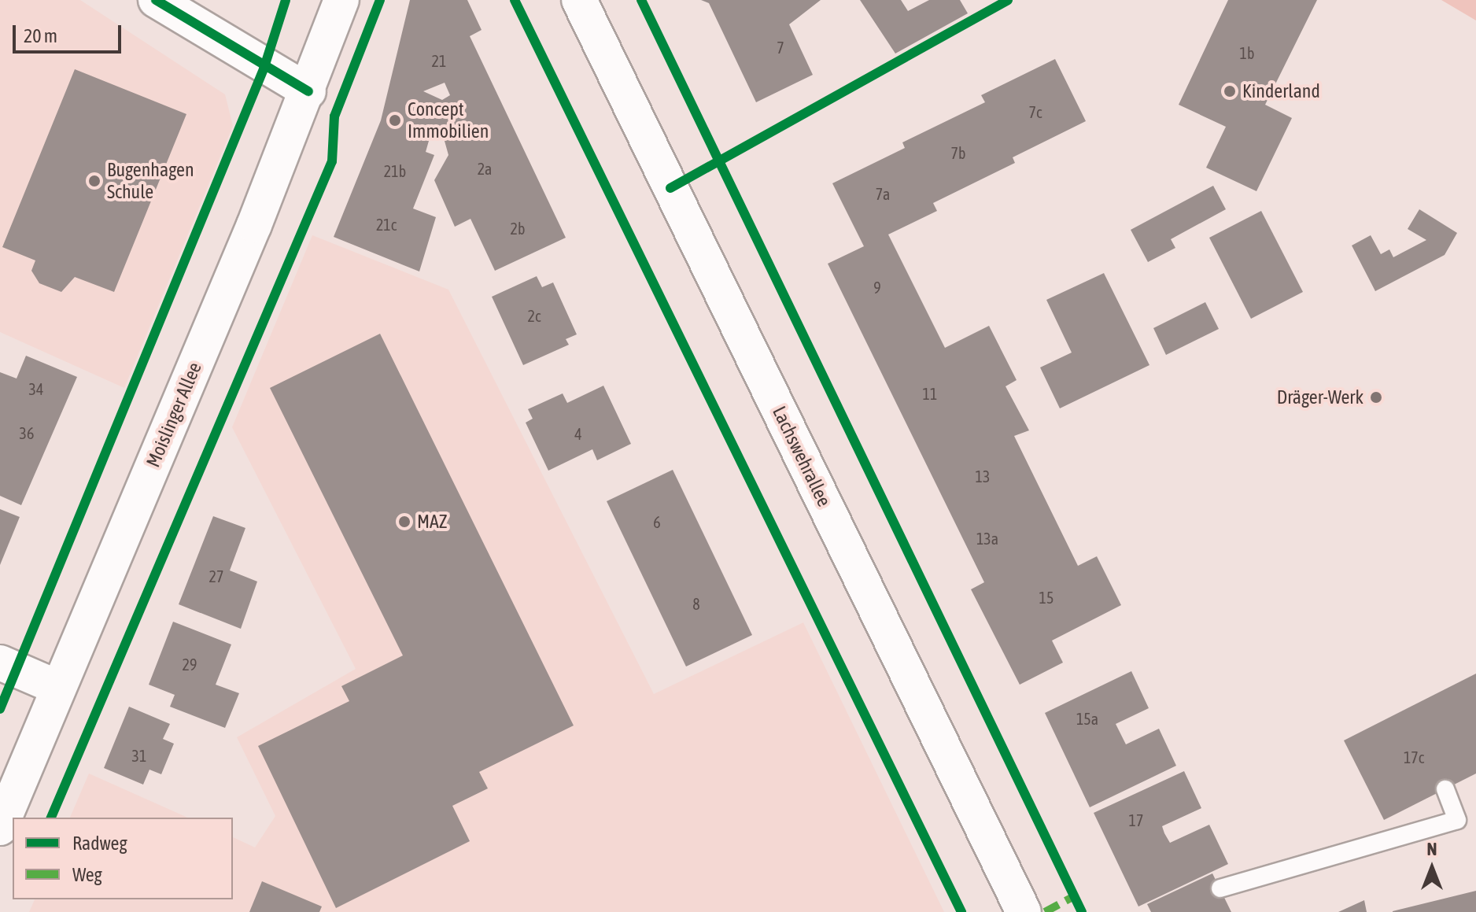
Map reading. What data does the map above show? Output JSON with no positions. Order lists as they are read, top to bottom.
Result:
{
  "streets": {
    "main road": ["Moislinger Allee", "Lachswehrallee"]
  },
  "places": [
    "Kinderland",
    "Concept Immobilien",
    "Bugenhagen Schule",
    "Dräger-Werk",
    "MAZ"
  ],
  "house_numbers": [
    "7",
    "1b",
    "21",
    "7c",
    "7b",
    "2a",
    "21b",
    "7a",
    "21c",
    "2b",
    "9",
    "2c",
    "34",
    "11",
    "36",
    "4",
    "13",
    "6",
    "13a",
    "27",
    "15",
    "8",
    "29",
    "15a",
    "31",
    "17c",
    "17"
  ],
  "legend": ["Radweg", "Weg"],
  "scale_bar": "20 m",
  "north": "top"
}
